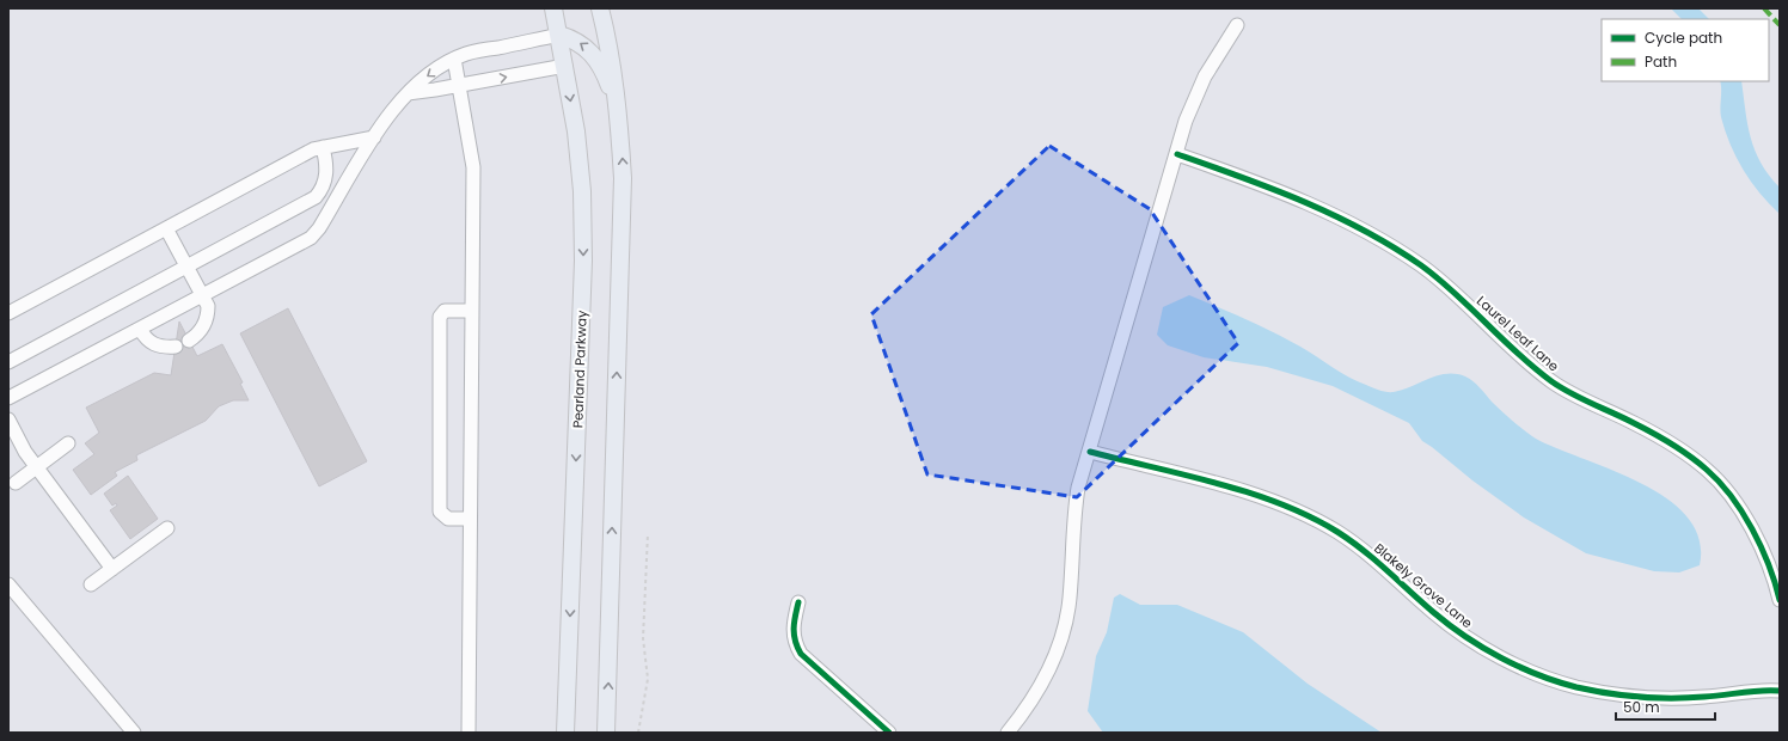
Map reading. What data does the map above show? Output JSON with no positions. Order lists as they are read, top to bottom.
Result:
{
  "streets": {
    "main road": ["Pearland Parkway"],
    "street": ["Laurel Leaf Lane", "Blakely Grove Lane"]
  },
  "legend": ["Cycle path", "Path"],
  "scale_bar": "50 m"
}
